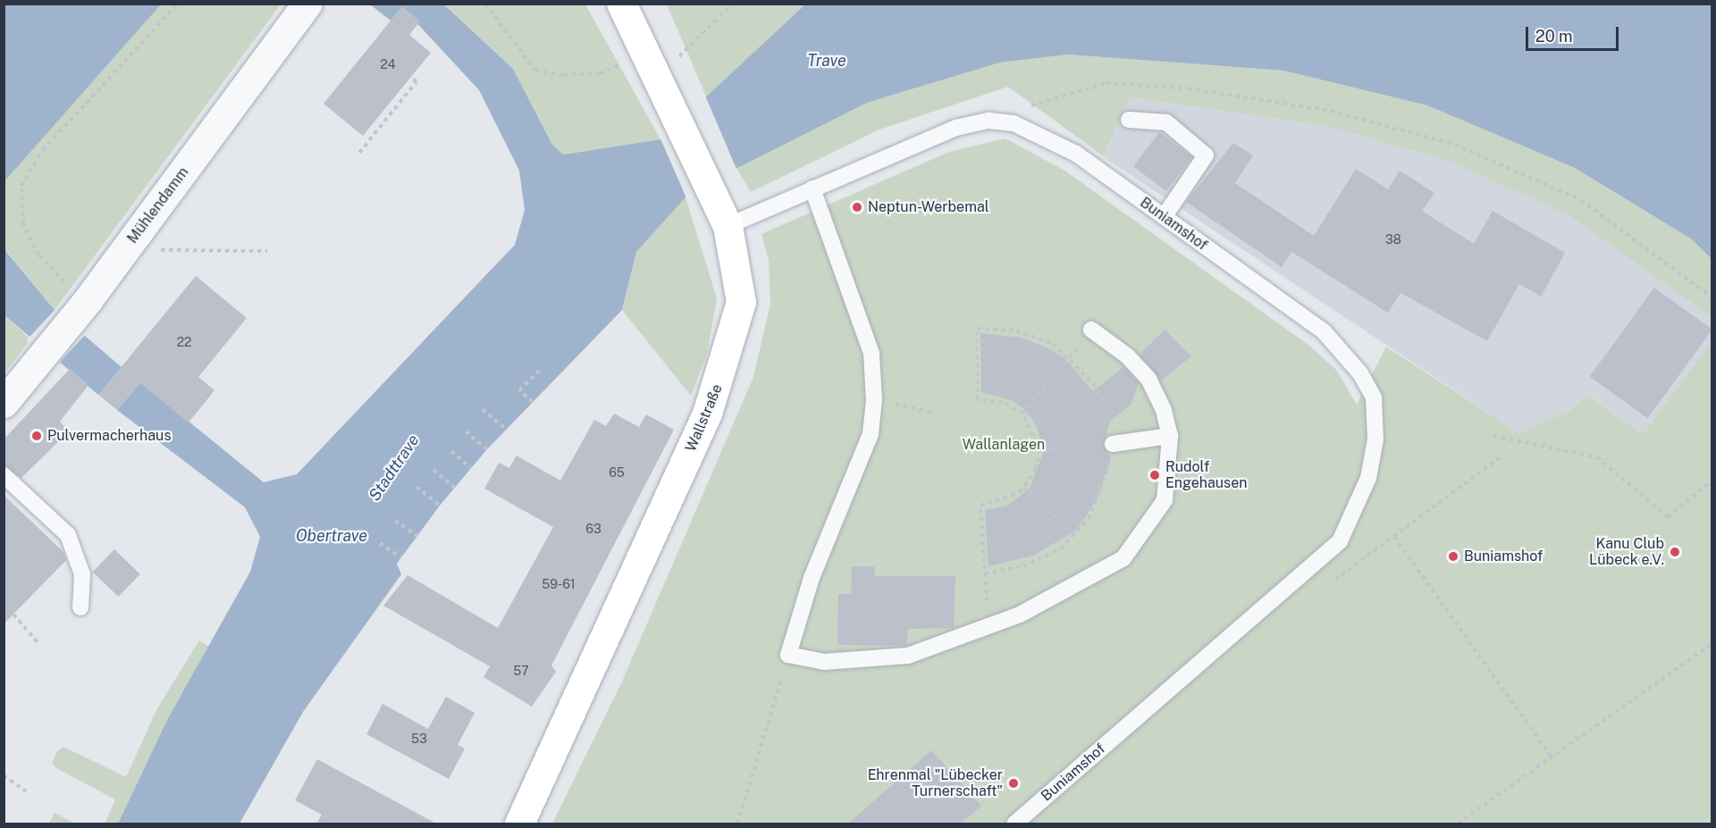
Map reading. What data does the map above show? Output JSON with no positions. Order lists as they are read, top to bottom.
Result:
{
  "streets": {
    "main road": ["Wallstraße"],
    "street": ["Mühlendamm"],
    "lane": ["Buniamshof"]
  },
  "crossings": [
    ["Buniamshof", "Wallstraße"]
  ],
  "water": ["Trave", "Stadttrave", "Obertrave"],
  "parks": ["Wallanlagen"],
  "places": [
    "Neptun-Werbemal",
    "Pulvermacherhaus",
    "Rudolf Engehausen",
    "Kanu Club Lübeck e.V.",
    "Buniamshof",
    "Ehrenmal \"Lübecker Turnerschaft\""
  ],
  "house_numbers": [
    "24",
    "38",
    "22",
    "65",
    "63",
    "59-61",
    "57",
    "53"
  ],
  "scale_bar": "20 m"
}
